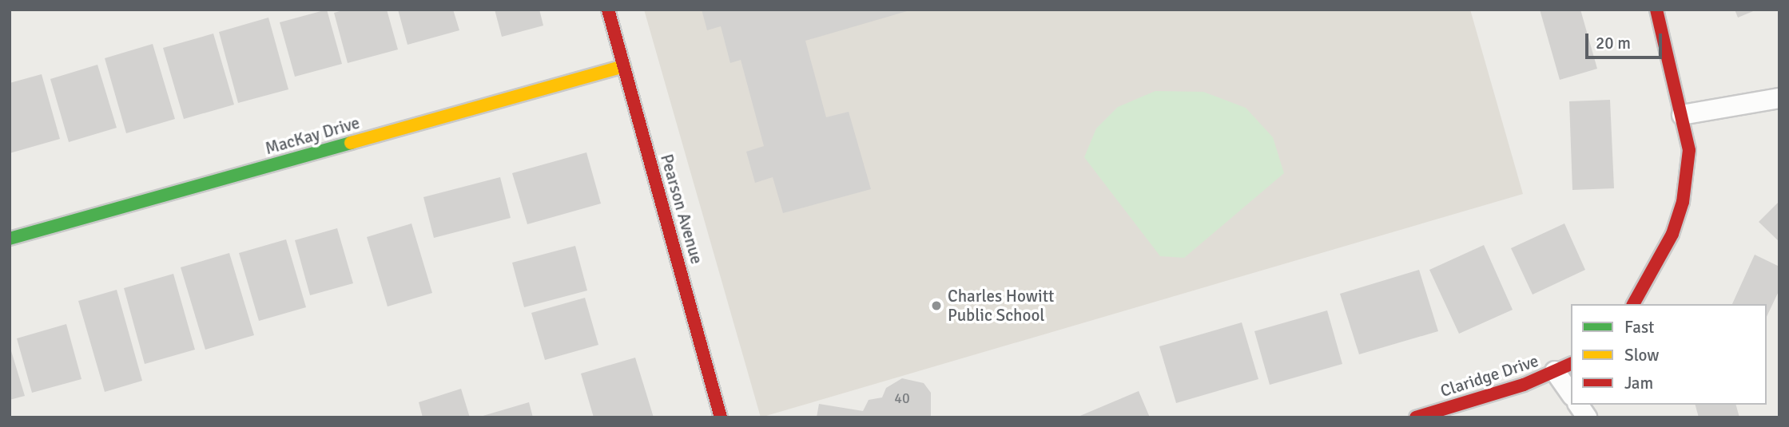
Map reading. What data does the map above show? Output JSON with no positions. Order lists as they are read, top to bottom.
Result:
{
  "streets": {
    "street": ["MacKay Drive", "Pearson Avenue", "Claridge Drive"]
  },
  "crossings": [
    ["MacKay Drive", "Pearson Avenue"]
  ],
  "places": ["Charles Howitt Public School"],
  "house_numbers": ["40"],
  "legend": ["Fast", "Slow", "Jam"],
  "scale_bar": "20 m"
}
